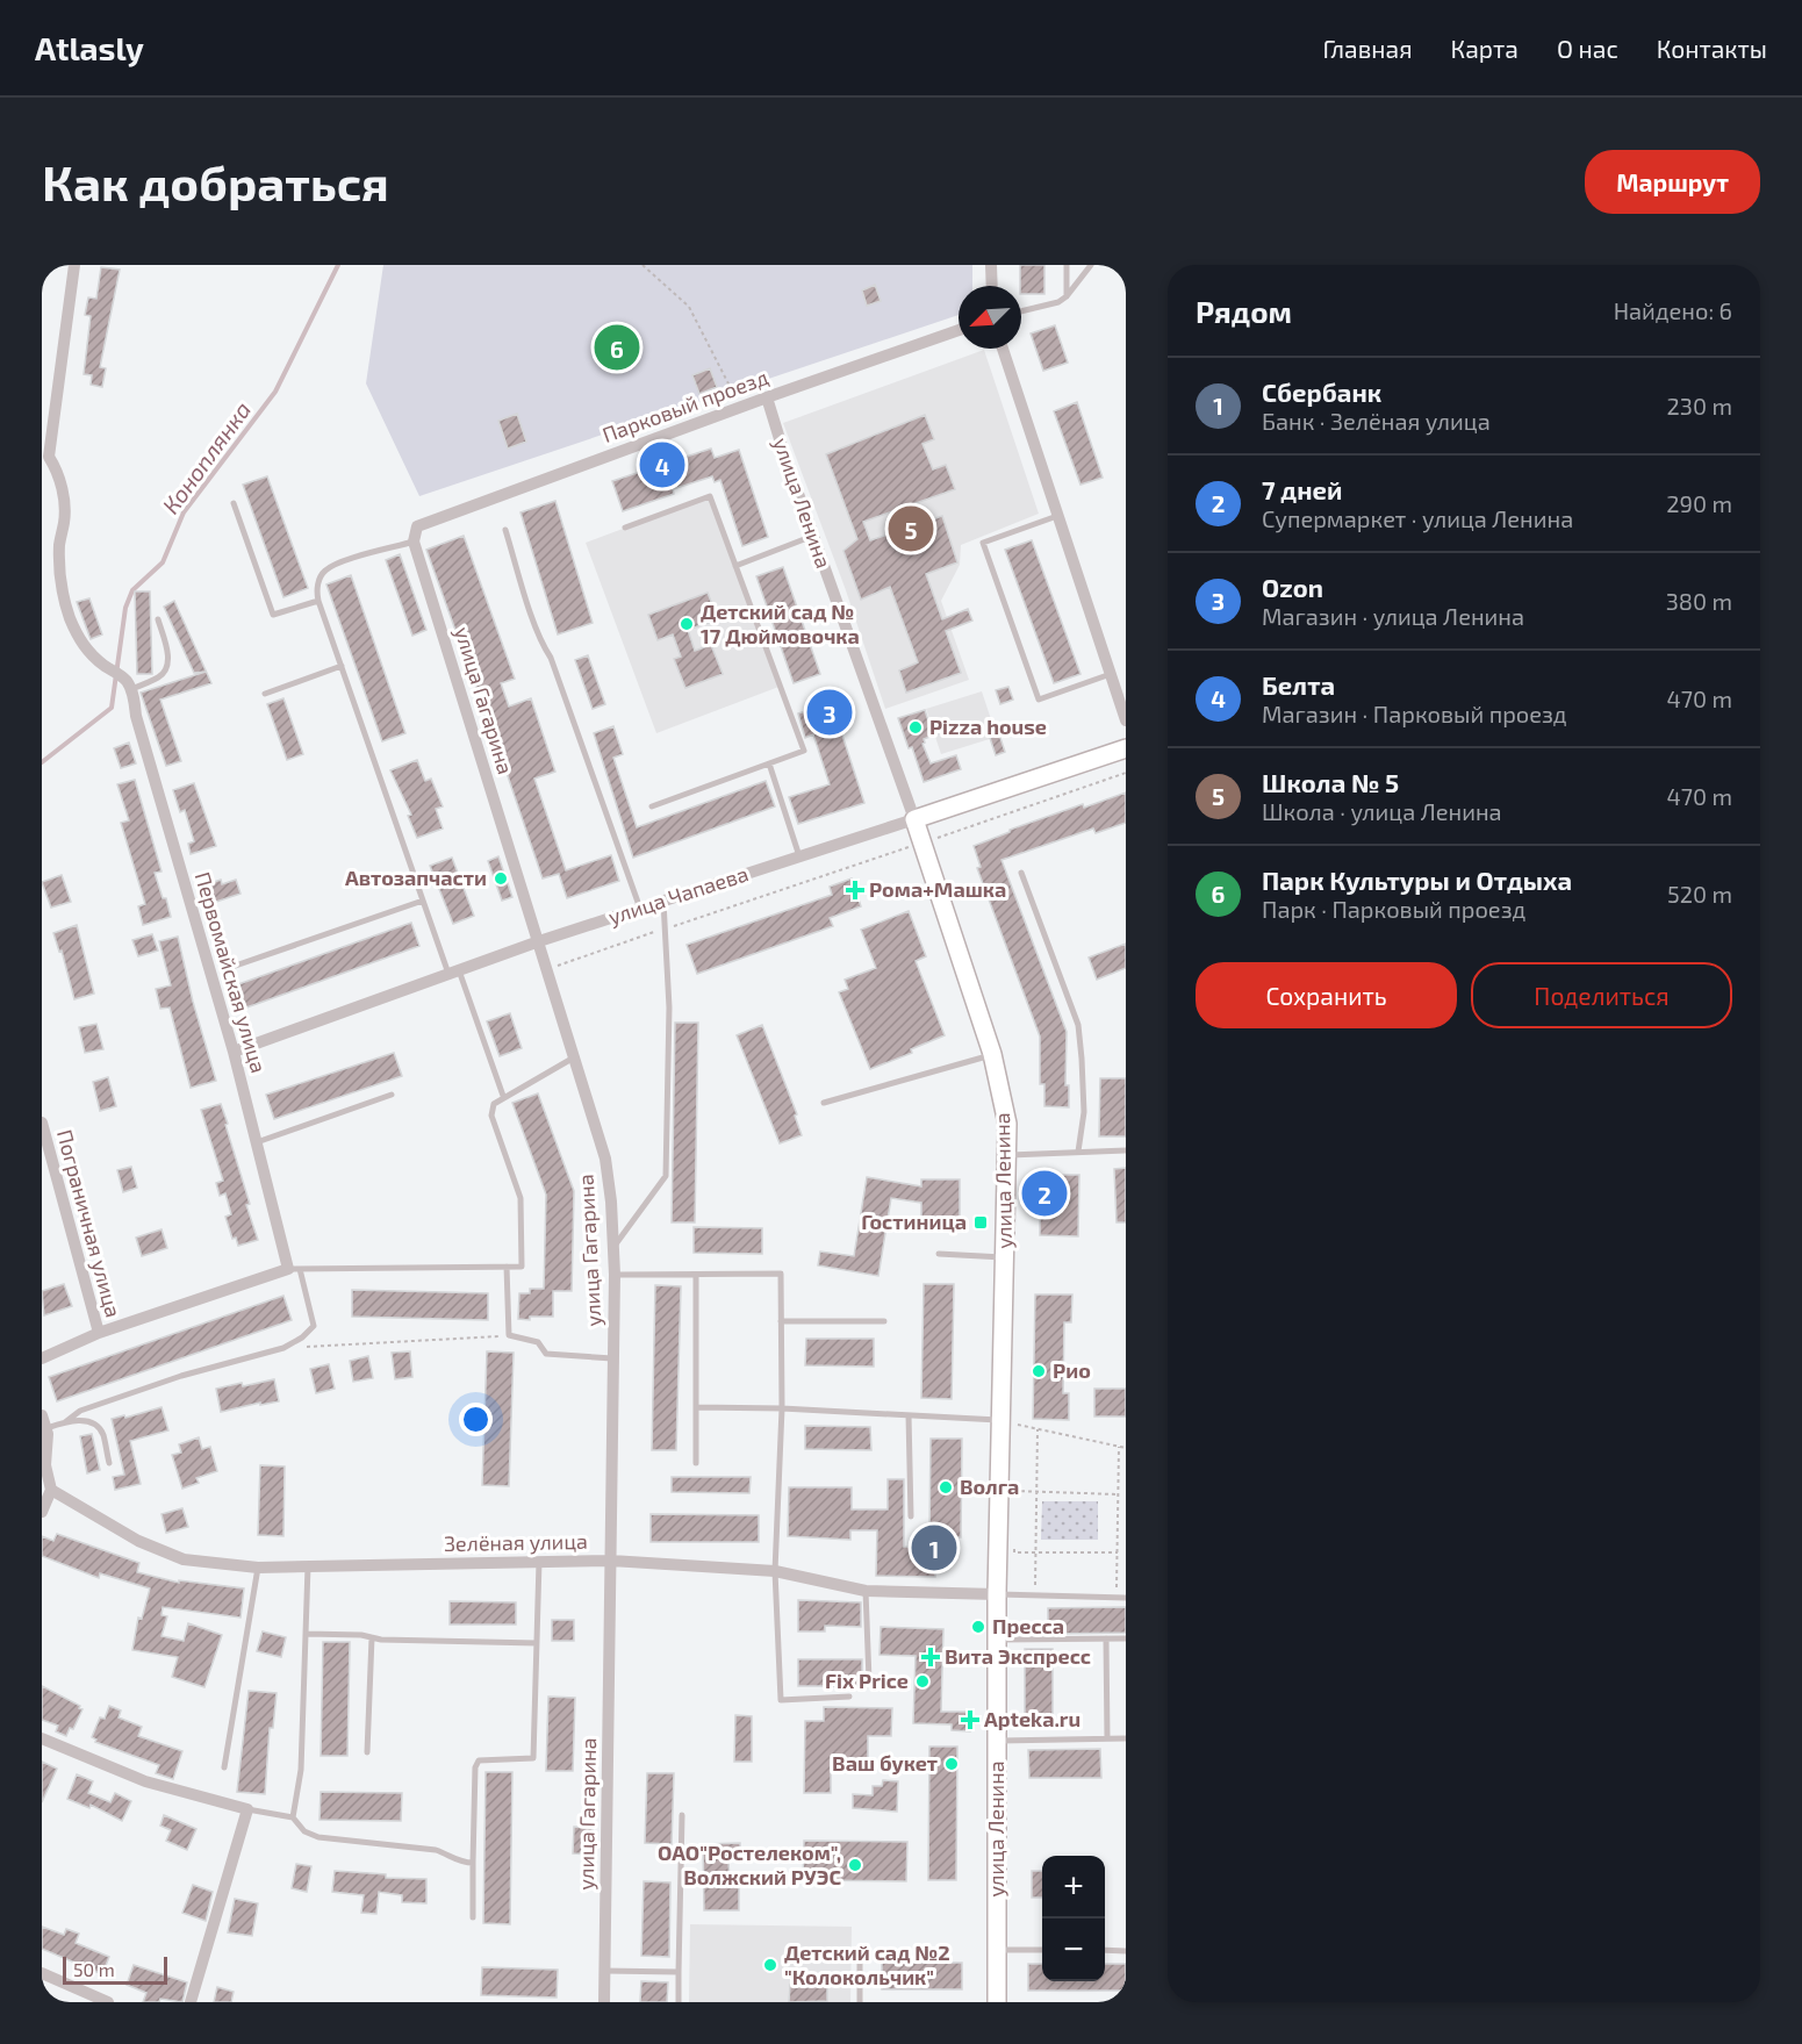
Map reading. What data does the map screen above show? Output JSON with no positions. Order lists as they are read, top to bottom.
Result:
{
  "streets": {
    "main road": ["улица Ленина", "улица Чапаева"],
    "street": [
      "Парковый проезд",
      "улица Гагарина",
      "Первомайская улица",
      "Пограничная улица",
      "Зелёная улица"
    ]
  },
  "crossings": [
    ["Парковый проезд", "улица Ленина"],
    ["Парковый проезд", "улица Гагарина"],
    ["улица Ленина", "улица Чапаева"],
    ["улица Ленина", "Зелёная улица"],
    ["улица Гагарина", "улица Чапаева"],
    ["улица Гагарина", "Зелёная улица"],
    ["улица Чапаева", "Первомайская улица"]
  ],
  "water": ["Коноплянка"],
  "places": {
    "other": [
      "Детский сад № 17 Дюймовочка",
      "Pizza house",
      "Автозапчасти",
      "Рио",
      "Волга",
      "Пресса",
      "Fix Price",
      "Ваш букет",
      "ОАО\"Ростелеком\", Волжский РУЭС",
      "Детский сад №2 \"Колокольчик\""
    ],
    "health": ["Рома+Машка", "Вита Экспресс", "Apteka.ru"],
    "transit": ["Гостиница"]
  },
  "scale_bar": "50 m",
  "north": "bottom left",
  "page": {
    "header": "Atlasly",
    "nav": [
      "Главная",
      "Карта",
      "О нас",
      "Контакты"
    ],
    "buttons": [
      "Маршрут",
      ["Сохранить", "Поделиться"]
    ],
    "title": "Как добраться",
    "heading": ["Рядом", "Найдено: 6"],
    "pins": [
      "6",
      "4",
      "5",
      "3",
      "2",
      "1"
    ],
    "list": [
      {
        "mark": "1",
        "name": "Сбербанк",
        "note": "Банк · Зелёная улица",
        "value": "230 m"
      },
      {
        "mark": "2",
        "name": "7 дней",
        "note": "Супермаркет · улица Ленина",
        "value": "290 m"
      },
      {
        "mark": "3",
        "name": "Ozon",
        "note": "Магазин · улица Ленина",
        "value": "380 m"
      },
      {
        "mark": "4",
        "name": "Белта",
        "note": "Магазин · Парковый проезд",
        "value": "470 m"
      },
      {
        "mark": "5",
        "name": "Школа № 5",
        "note": "Школа · улица Ленина",
        "value": "470 m"
      },
      {
        "mark": "6",
        "name": "Парк Культуры и Отдыха",
        "note": "Парк · Парковый проезд",
        "value": "520 m"
      }
    ],
    "map_buttons": ["+", "−"],
    "scale": "50 m"
  }
}
